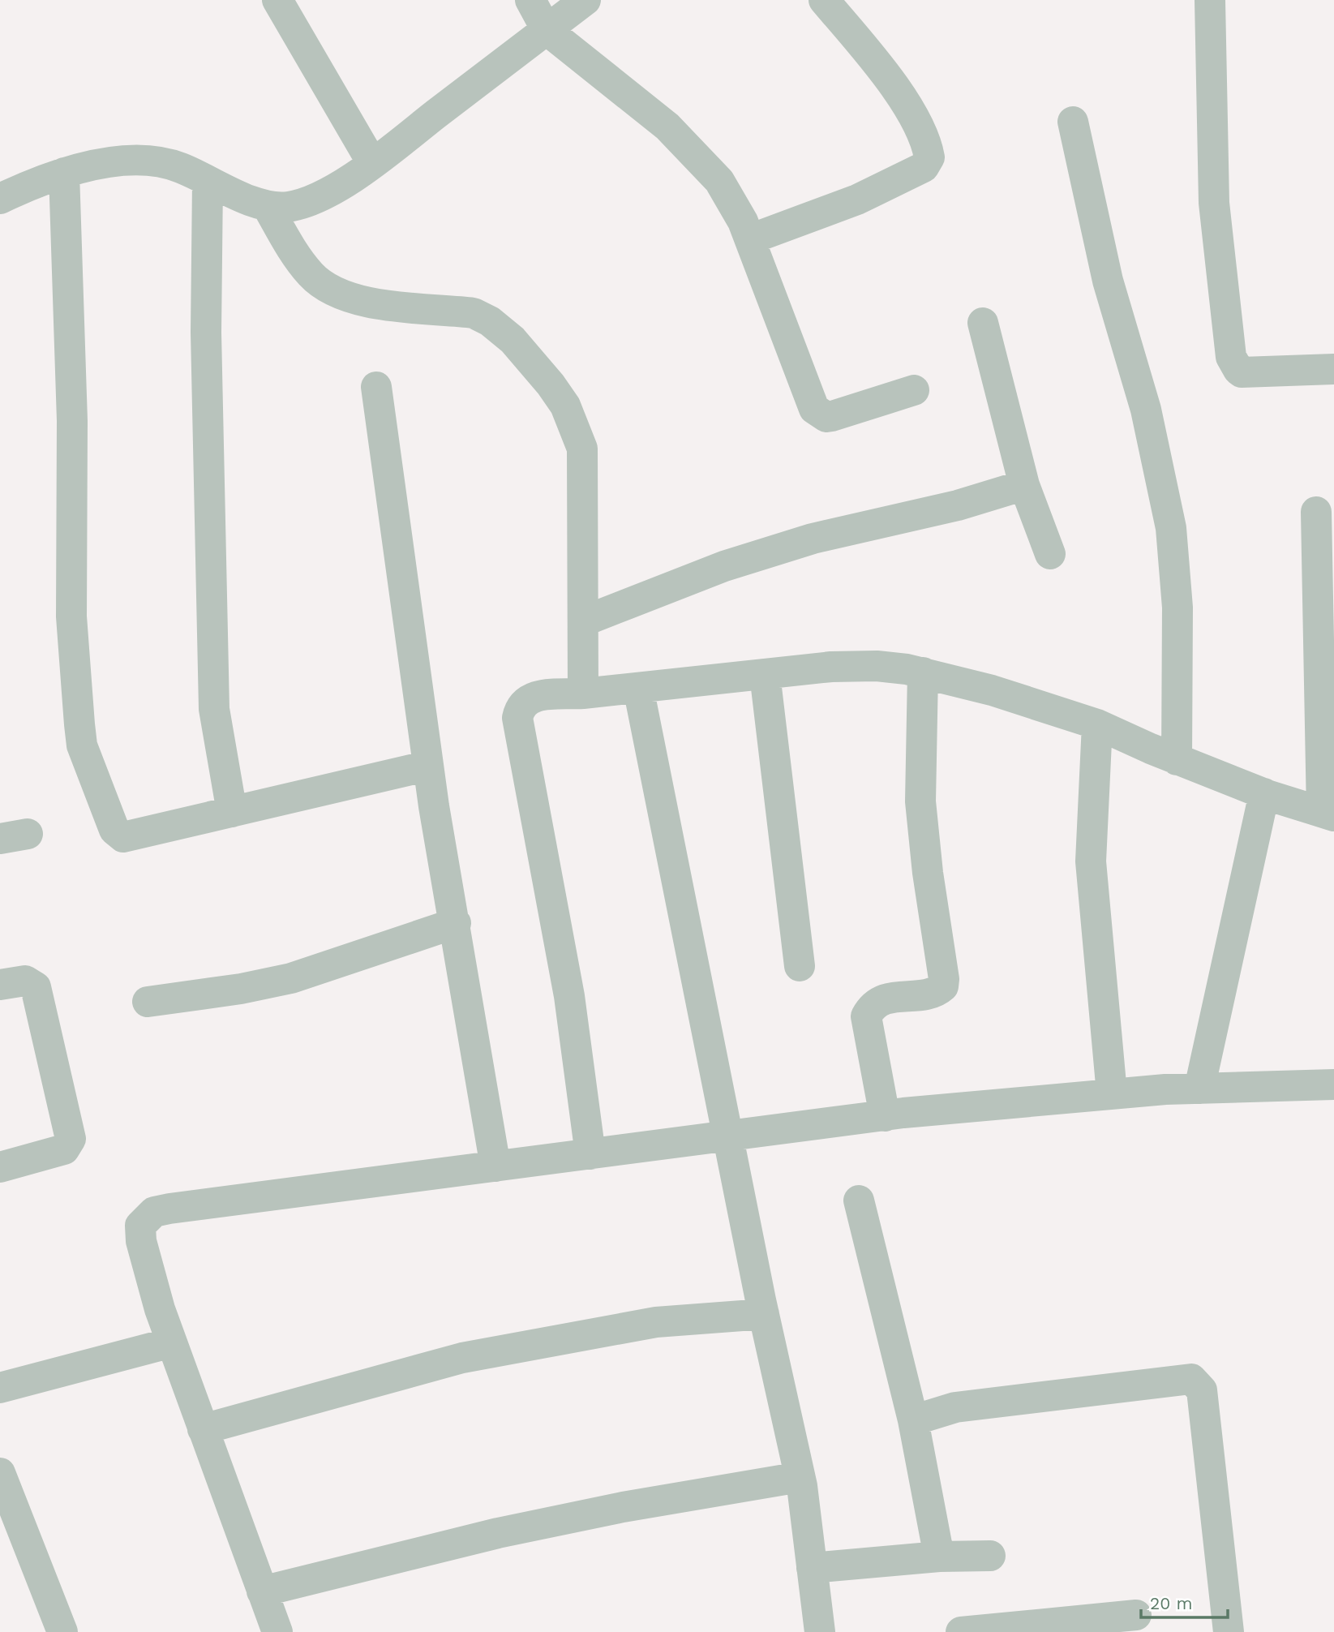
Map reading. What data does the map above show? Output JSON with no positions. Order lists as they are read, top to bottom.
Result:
{
  "scale_bar": "20 m"
}
